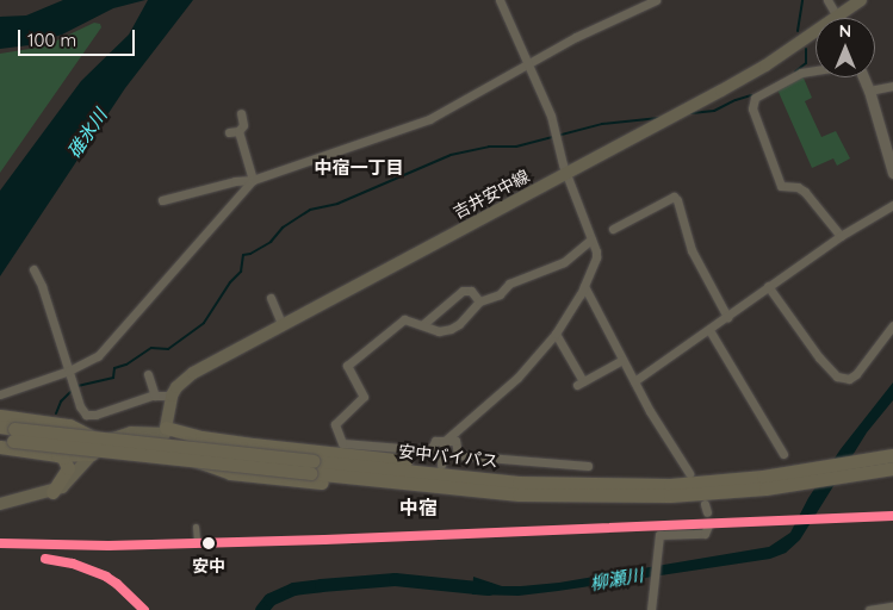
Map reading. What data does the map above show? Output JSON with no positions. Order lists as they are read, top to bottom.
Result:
{
  "streets": {
    "highway": ["安中バイパス"],
    "main road": ["吉井安中線"]
  },
  "districts": ["中宿一丁目", "中宿"],
  "water": ["碓氷川", "柳瀬川"],
  "places": ["安中"],
  "scale_bar": "100 m",
  "north": "top"
}
